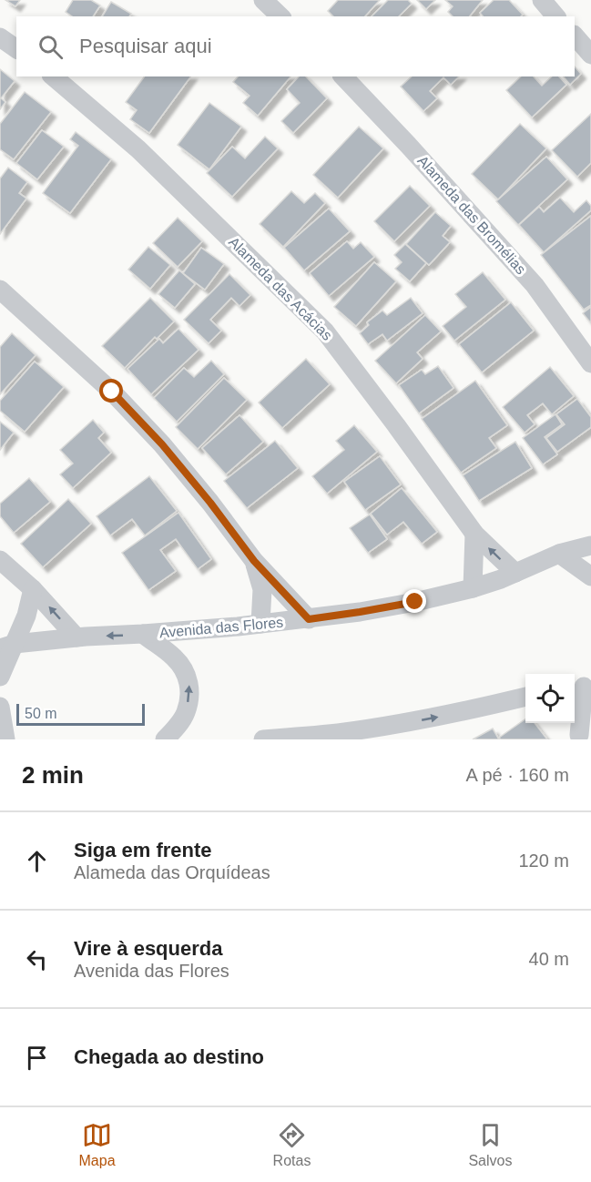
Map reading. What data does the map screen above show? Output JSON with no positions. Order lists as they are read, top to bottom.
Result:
{
  "streets": {
    "street": ["Alameda das Bromélias", "Alameda das Acácias", "Avenida das Flores"]
  },
  "crossings": [
    ["Alameda das Acácias", "Avenida das Flores"]
  ],
  "scale_bar": "50 m",
  "page": {
    "search": "Pesquisar aqui",
    "scale": "50 m",
    "heading": ["2 min", "A pé · 160 m"],
    "list": [
      ["Siga em frente", "Alameda das Orquídeas", "120 m"],
      ["Vire à esquerda", "Avenida das Flores", "40 m"],
      "Chegada ao destino"
    ],
    "nav": ["Mapa", "Rotas", "Salvos"]
  }
}
